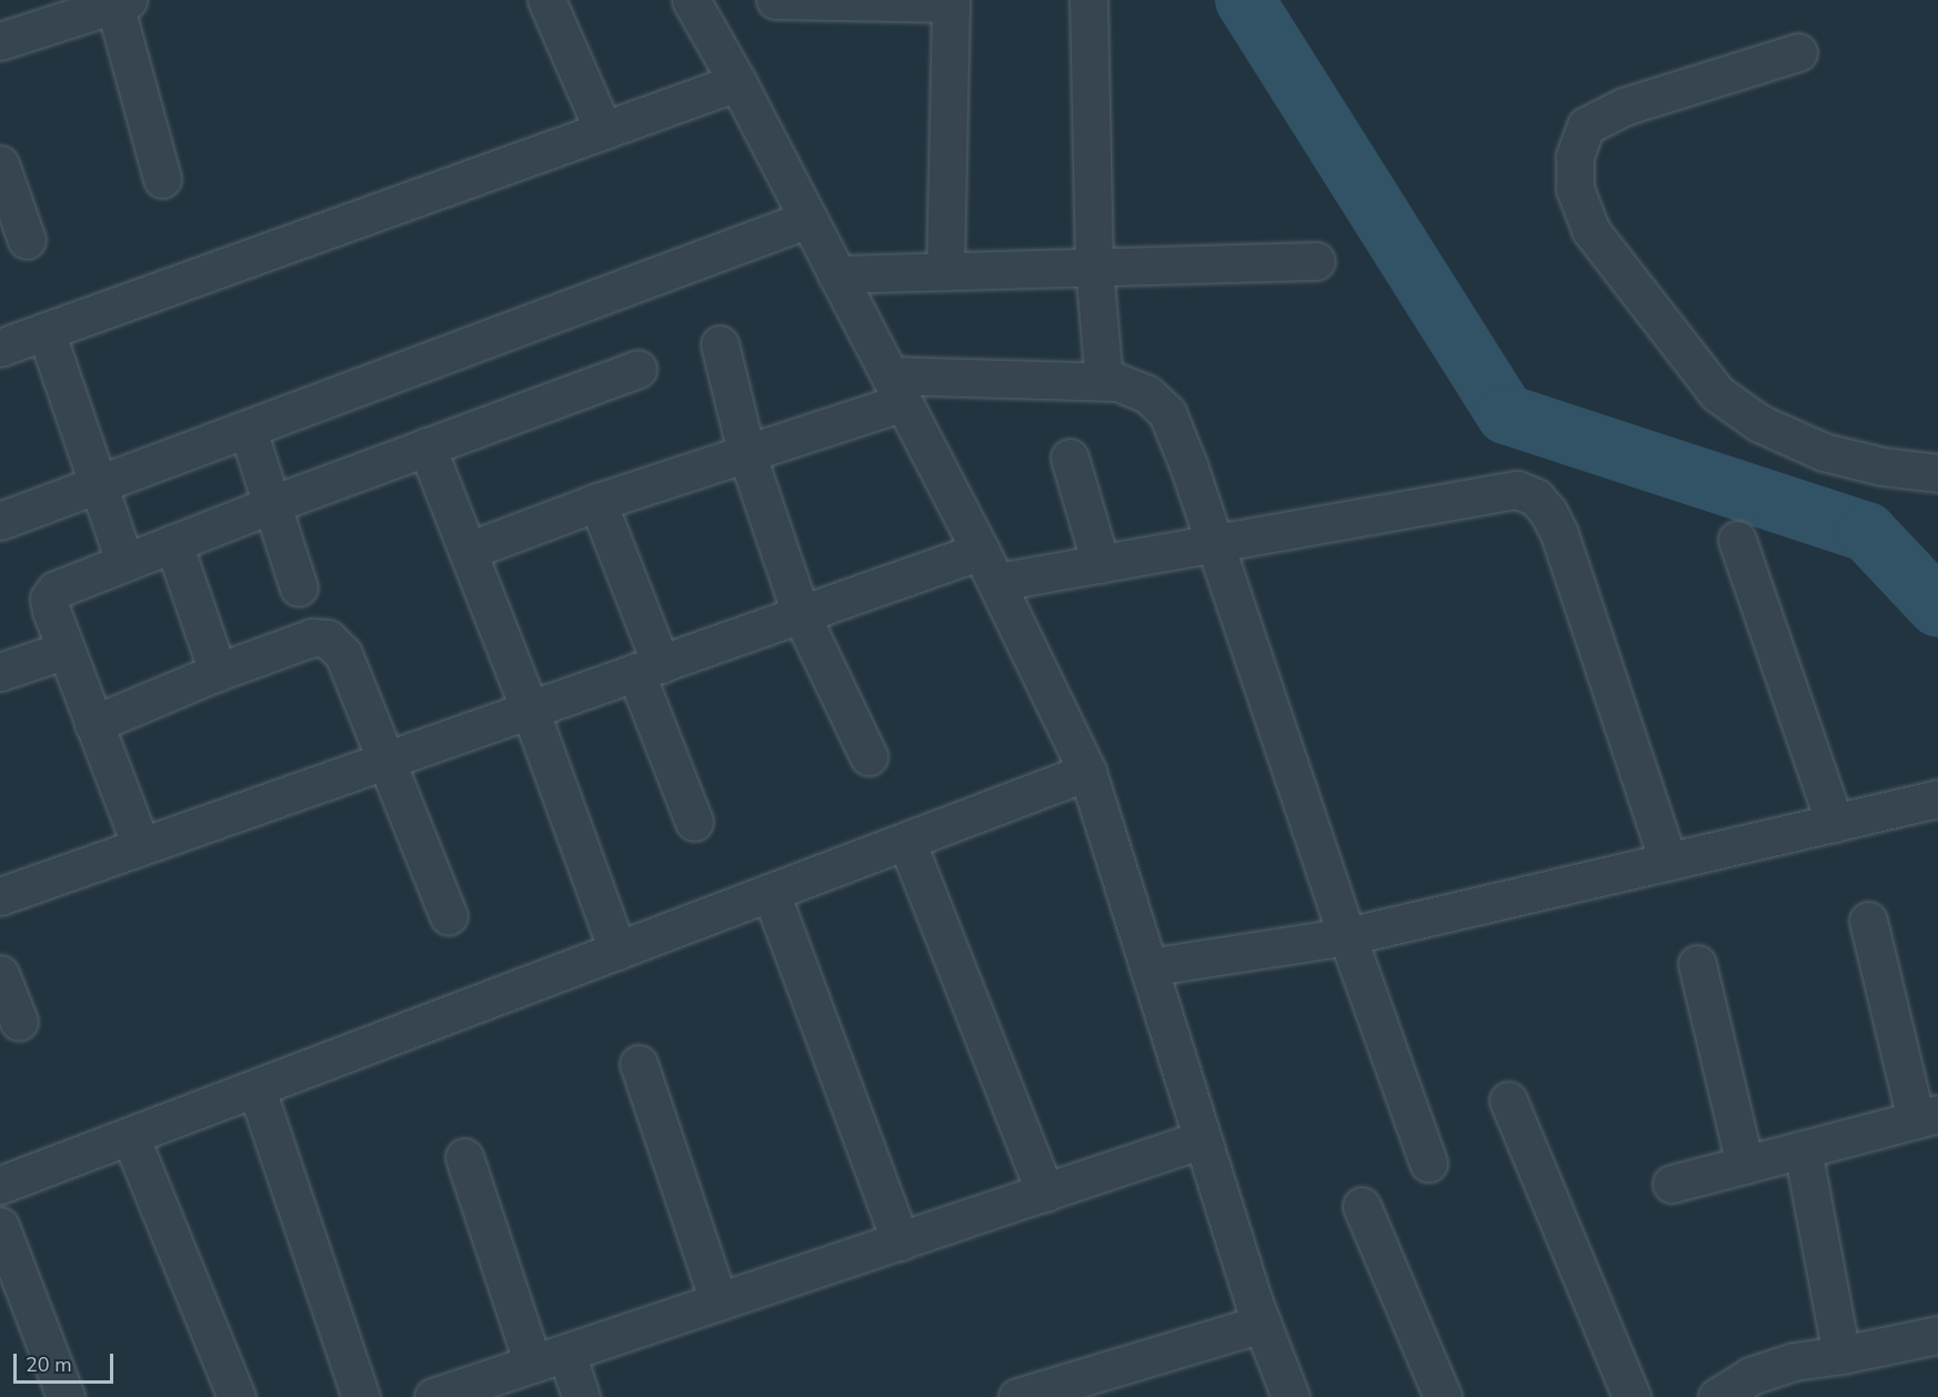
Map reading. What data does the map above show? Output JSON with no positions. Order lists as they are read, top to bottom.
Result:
{
  "scale_bar": "20 m"
}
